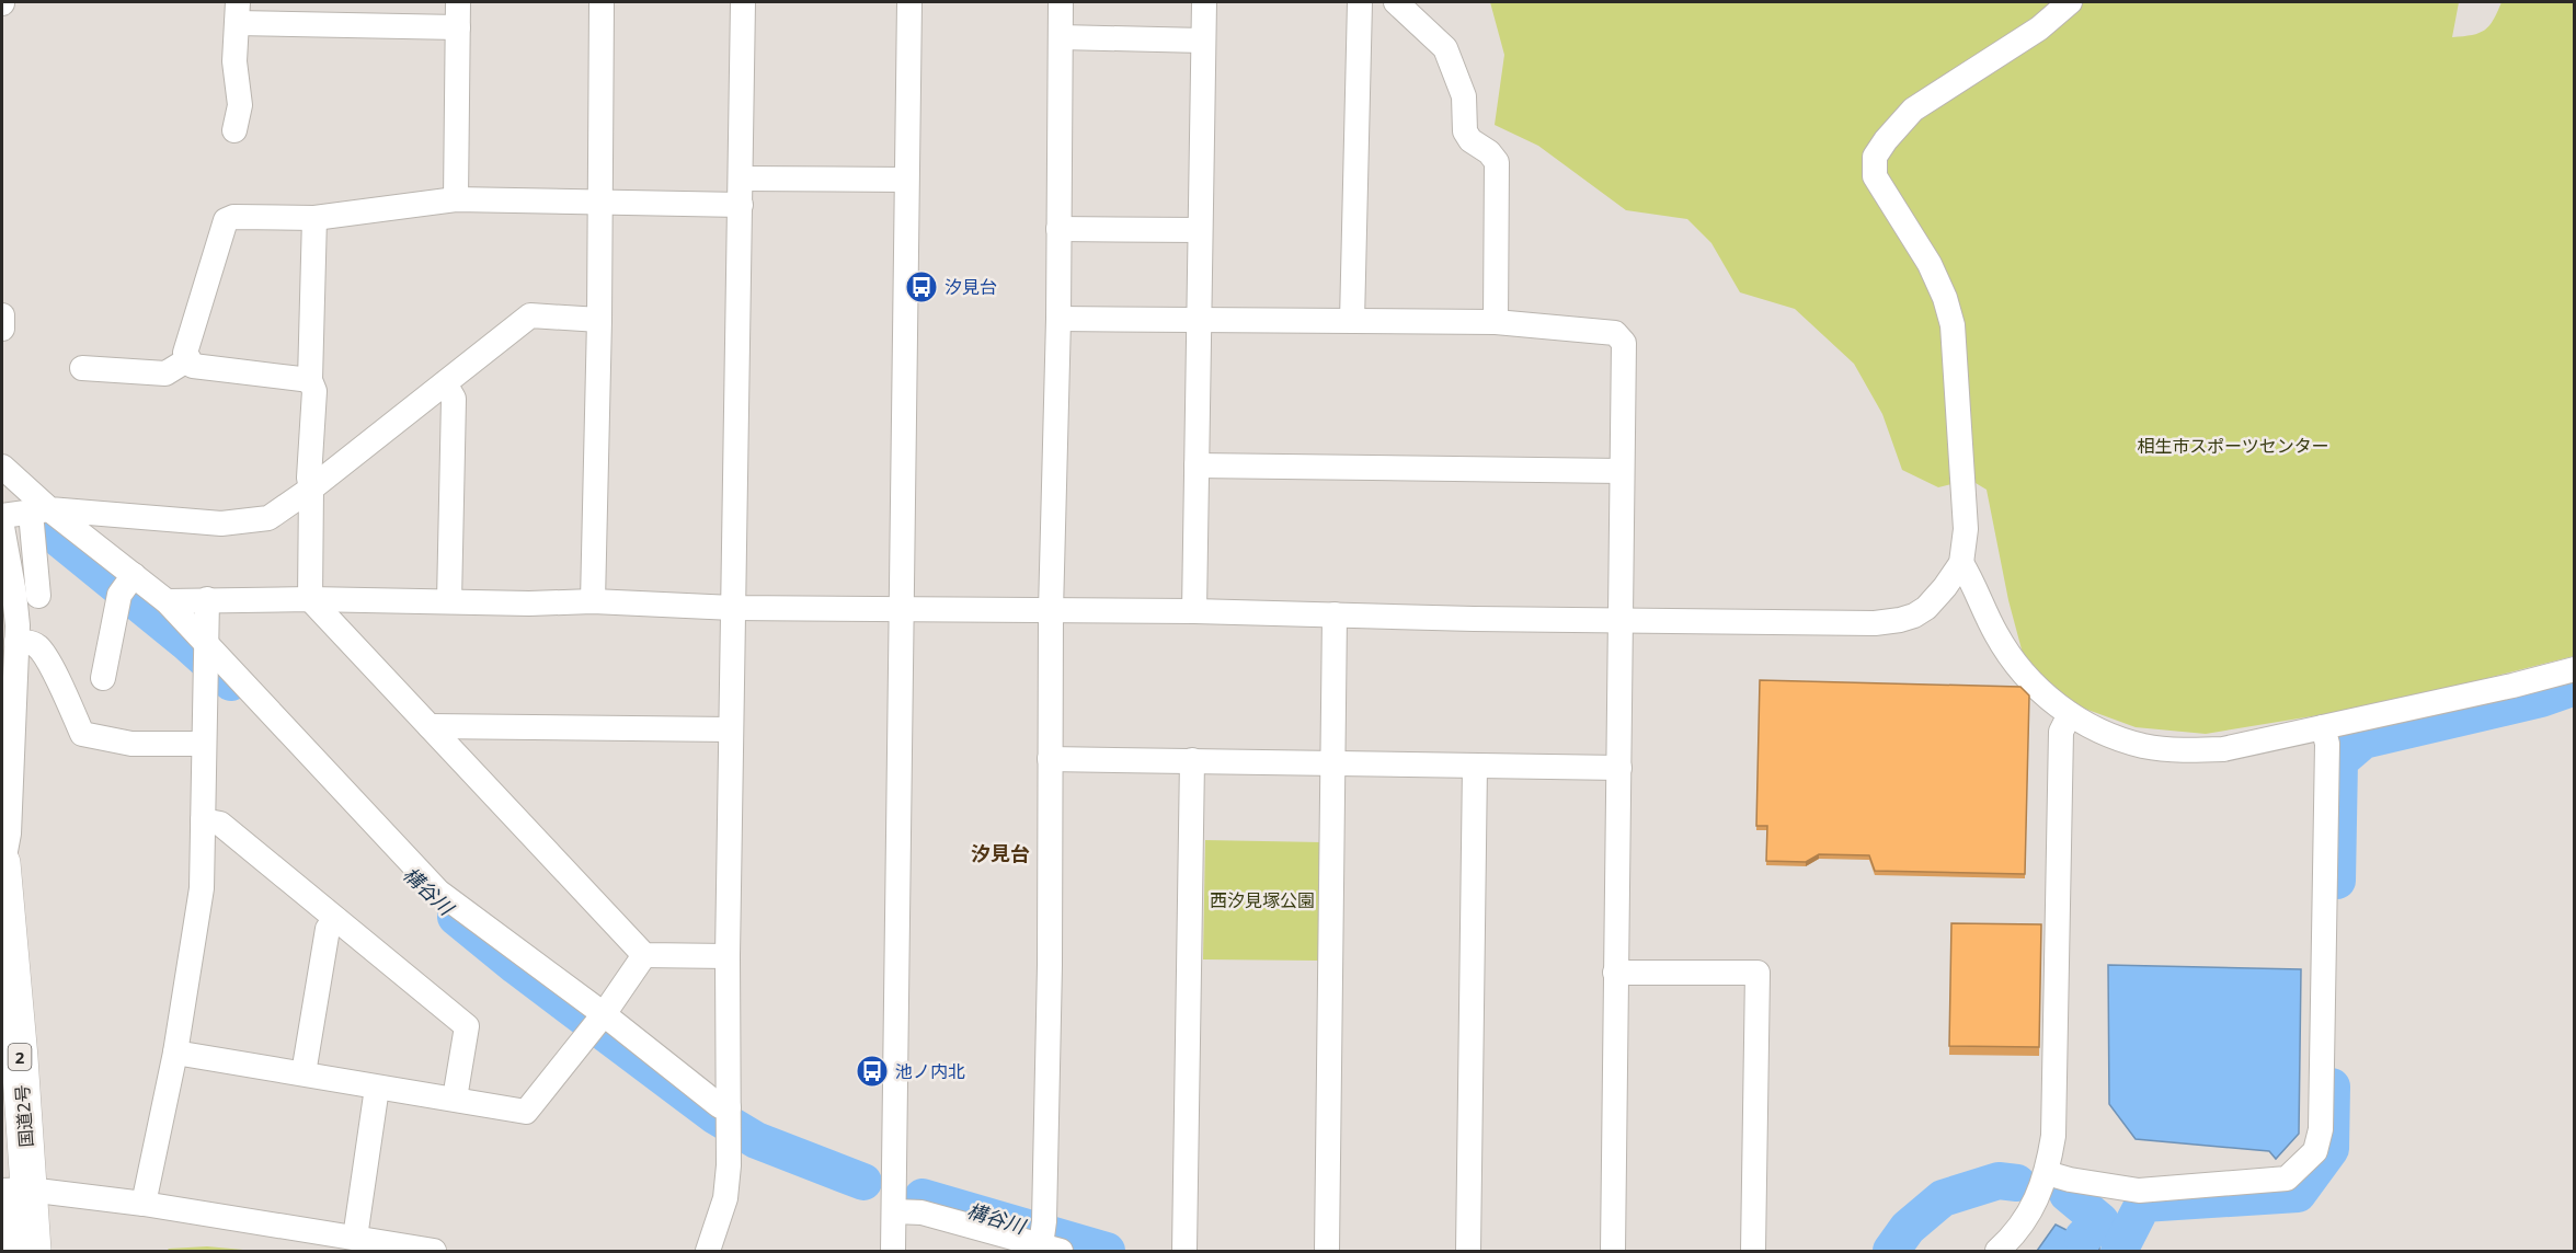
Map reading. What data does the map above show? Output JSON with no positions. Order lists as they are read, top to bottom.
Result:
{
  "streets": {
    "highway": ["2", "国道2号"]
  },
  "districts": ["汐見台"],
  "water": ["構谷川"],
  "parks": ["相生市スポーツセンター", "西汐見塚公園"],
  "places": {
    "bus stop": ["汐見台", "池ノ内北"]
  }
}
